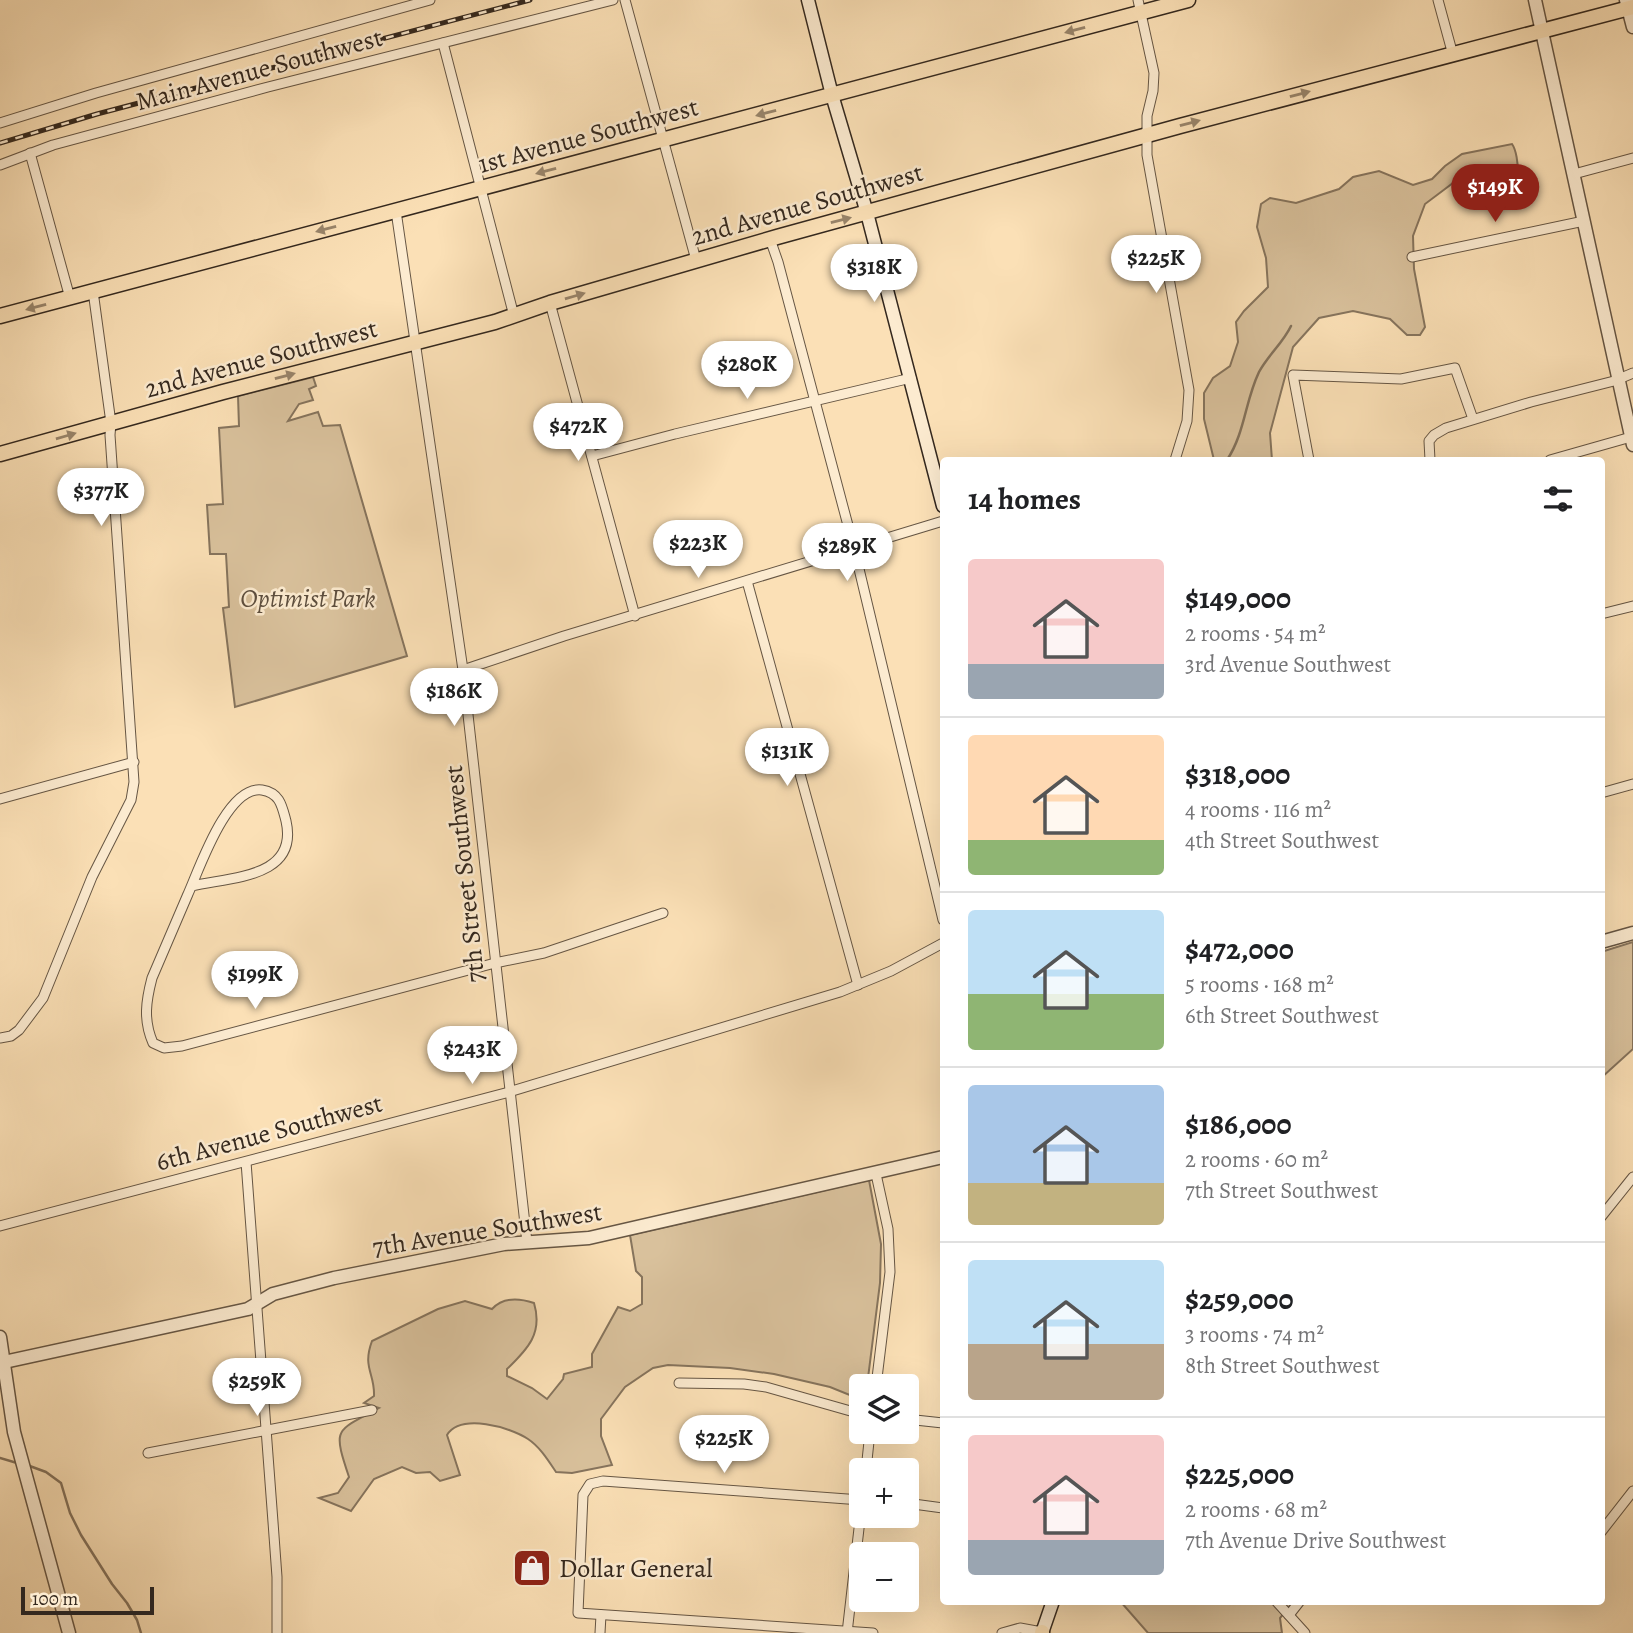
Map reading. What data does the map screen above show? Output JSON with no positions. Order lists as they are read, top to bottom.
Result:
{
  "streets": {
    "main road": ["1st Avenue Southwest", "2nd Avenue Southwest"],
    "street": [
      "Main Avenue Southwest",
      "7th Street Southwest",
      "6th Avenue Southwest",
      "7th Avenue Southwest"
    ]
  },
  "crossings": [
    ["1st Avenue Southwest", "7th Street Southwest"],
    ["2nd Avenue Southwest", "7th Street Southwest"],
    ["7th Street Southwest", "6th Avenue Southwest"],
    ["7th Street Southwest", "7th Avenue Southwest"]
  ],
  "one_way": ["1st Avenue Southwest", "2nd Avenue Southwest"],
  "parks": ["Optimist Park"],
  "places": {
    "shop": ["Dollar General"]
  },
  "scale_bar": "100 m",
  "page": {
    "price": [
      "$149K",
      "$225K",
      "$318K",
      "$280K",
      "$472K",
      "$377K",
      "$223K",
      "$289K",
      "$186K",
      "$131K",
      "$199K",
      "$243K",
      "$259K",
      "$225K"
    ],
    "heading": "14 homes",
    "list": [
      {
        "name": "$149,000",
        "note": "2 rooms · 54 m² · 3rd Avenue Southwest"
      },
      {
        "name": "$318,000",
        "note": "4 rooms · 116 m² · 4th Street Southwest"
      },
      {
        "name": "$472,000",
        "note": "5 rooms · 168 m² · 6th Street Southwest"
      },
      {
        "name": "$186,000",
        "note": "2 rooms · 60 m² · 7th Street Southwest"
      },
      {
        "name": "$259,000",
        "note": "3 rooms · 74 m² · 8th Street Southwest"
      },
      {
        "name": "$225,000",
        "note": "2 rooms · 68 m² · 7th Avenue Drive Southwest"
      }
    ],
    "map_buttons": ["+", "−"],
    "scale": "100 m"
  }
}
